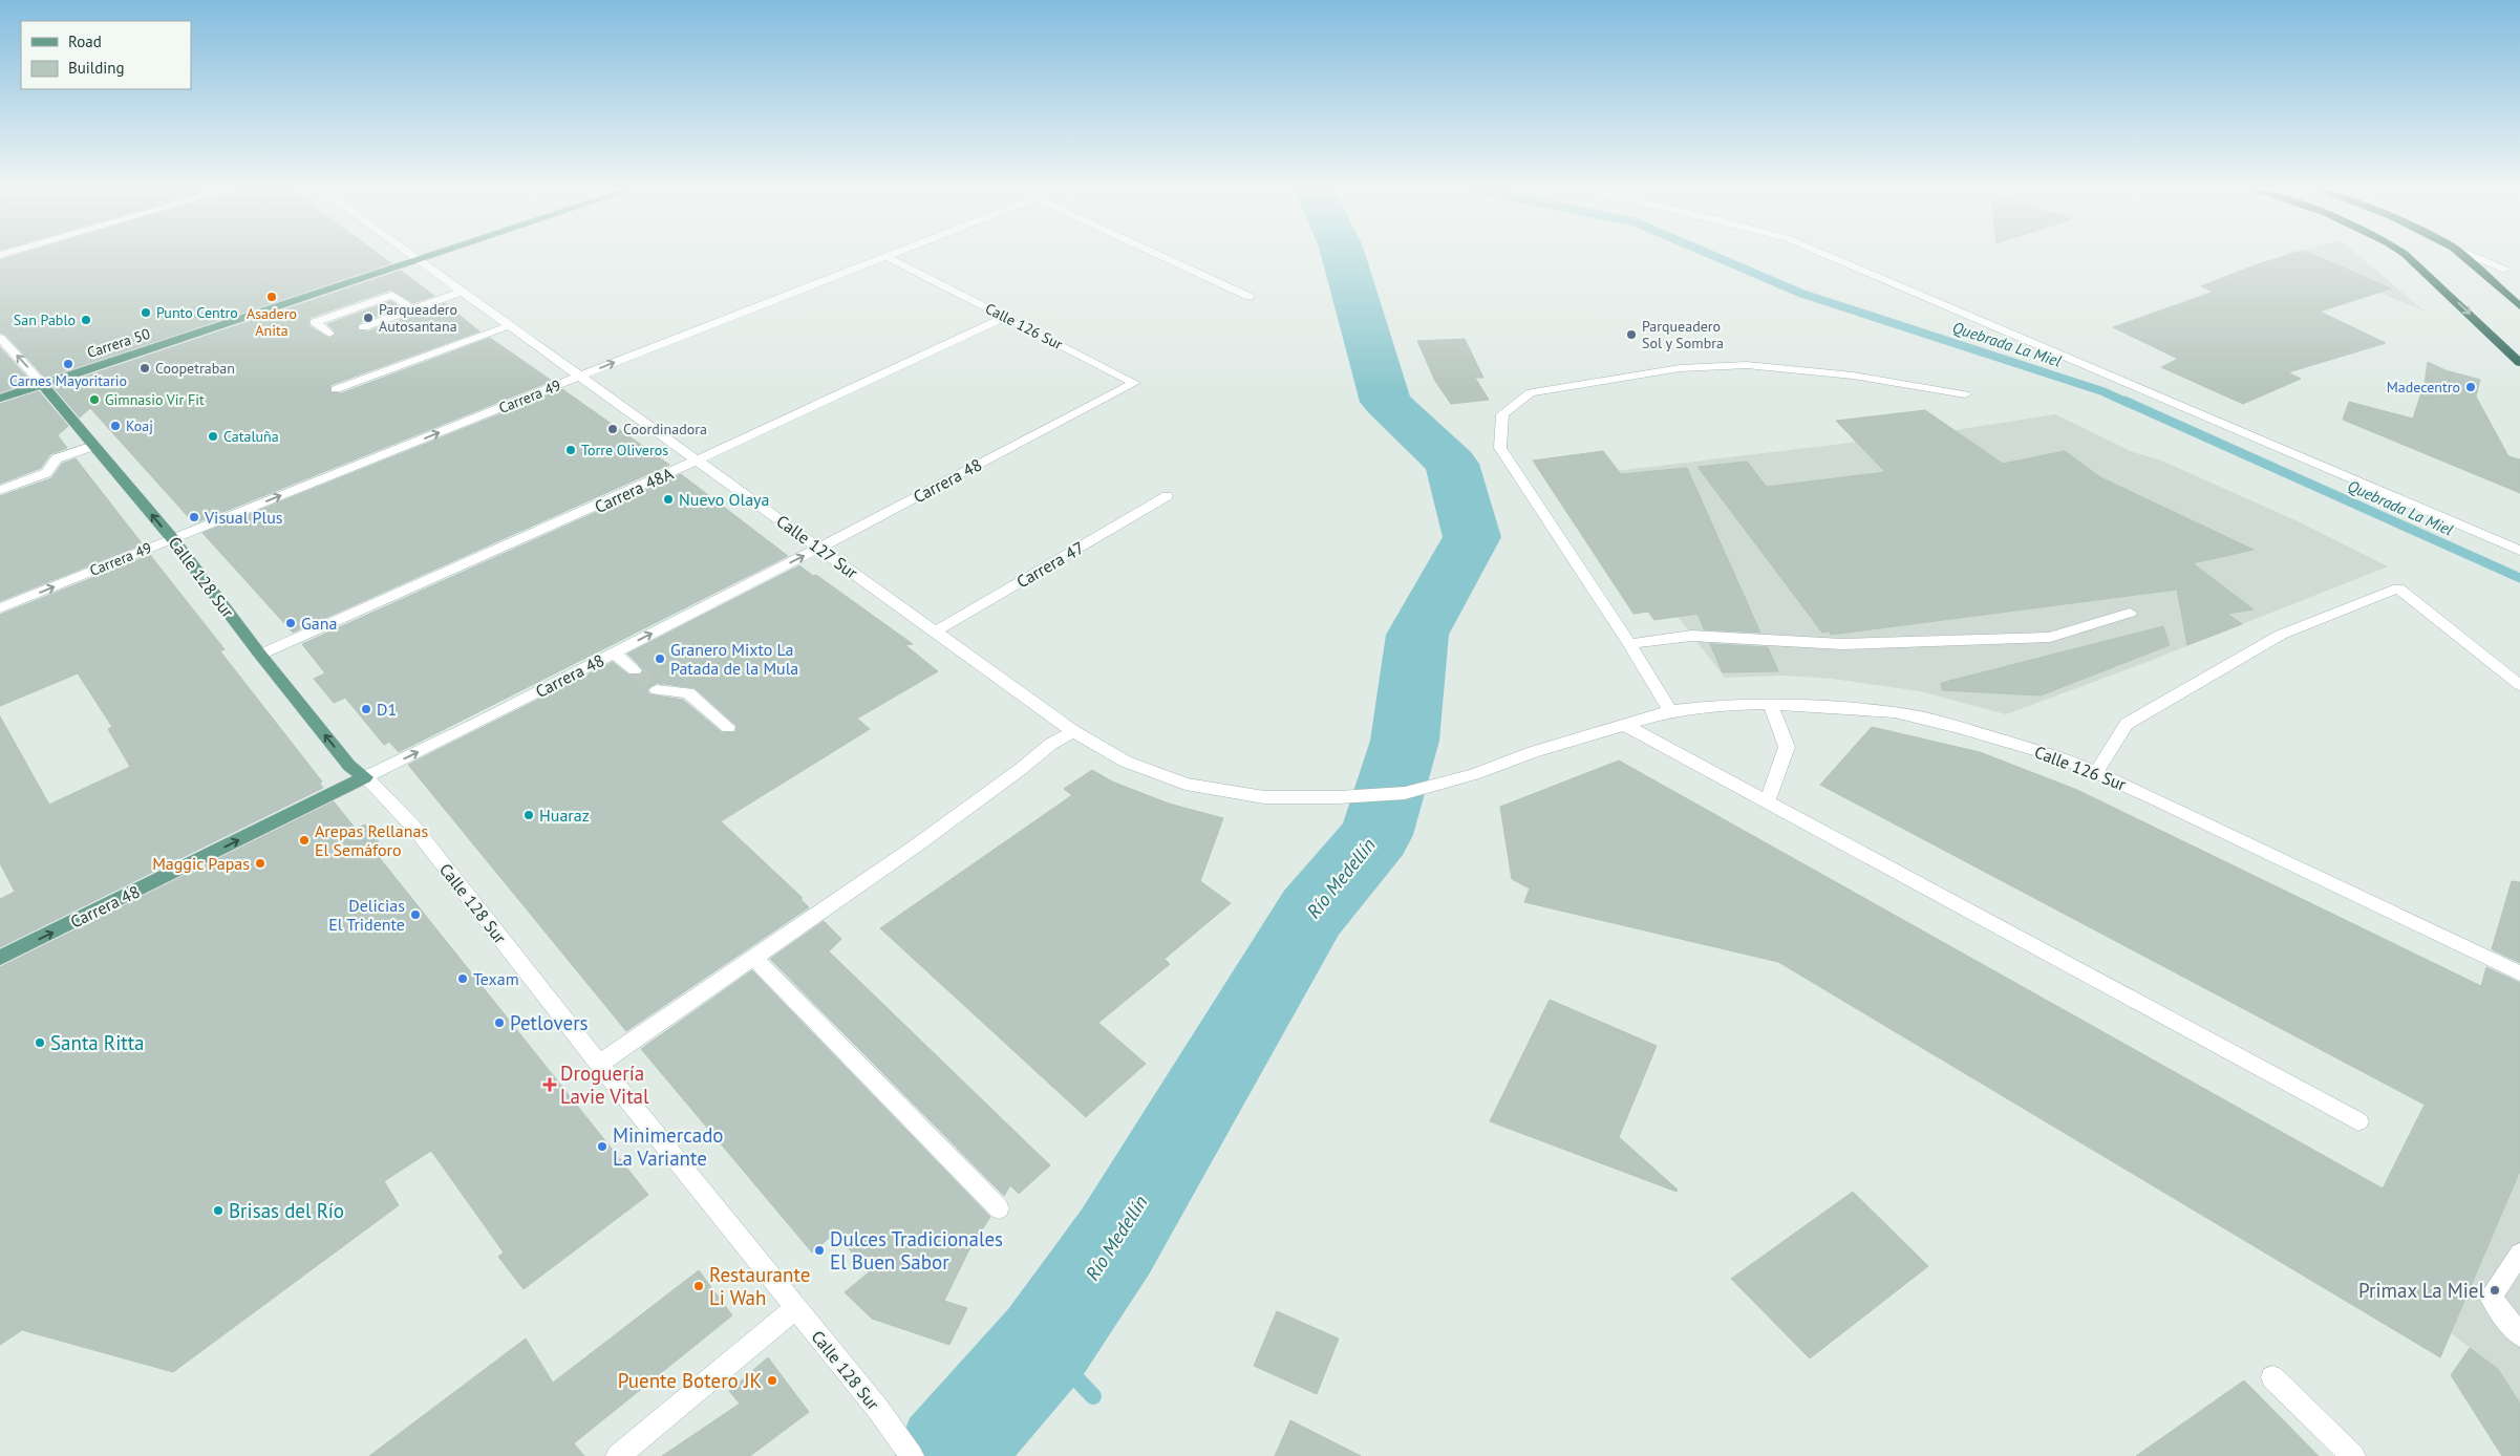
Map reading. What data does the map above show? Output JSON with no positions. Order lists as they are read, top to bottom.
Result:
{
  "streets": {
    "main road": ["Carrera 50", "Carrera 48", "Calle 128 Sur"],
    "street": [
      "Calle 126 Sur",
      "Carrera 49",
      "Carrera 48A",
      "Calle 127 Sur",
      "Carrera 47"
    ]
  },
  "crossings": [
    ["Calle 126 Sur", "Carrera 49"],
    ["Calle 126 Sur", "Carrera 48"],
    ["Calle 126 Sur", "Carrera 48A"],
    ["Calle 126 Sur", "Calle 127 Sur"],
    ["Carrera 50", "Calle 127 Sur"],
    ["Carrera 50", "Calle 128 Sur"],
    ["Carrera 49", "Calle 127 Sur"],
    ["Carrera 49", "Calle 128 Sur"],
    ["Carrera 48", "Calle 127 Sur"],
    ["Carrera 48", "Calle 128 Sur"],
    ["Carrera 48A", "Calle 127 Sur"],
    ["Carrera 48A", "Calle 128 Sur"],
    ["Calle 127 Sur", "Carrera 47"]
  ],
  "one_way": ["Carrera 48"],
  "water": ["Quebrada La Miel", "Río Medellín"],
  "places": {
    "other": [
      "Asadero Anita",
      "Punto Centro",
      "Parqueadero Autosantana",
      "San Pablo",
      "Parqueadero Sol y Sombra",
      "Carnes Mayoritario",
      "Coopetraban",
      "Madecentro",
      "Gimnasio Vir Fit",
      "Koaj",
      "Coordinadora",
      "Cataluña",
      "Torre Oliveros",
      "Nuevo Olaya",
      "Visual Plus",
      "Gana",
      "Granero Mixto La Patada de la Mula",
      "D1",
      "Huaraz",
      "Arepas Rellanas El Semáforo",
      "Maggic Papas",
      "Delicias El Tridente",
      "Texam",
      "Petlovers",
      "Santa Ritta",
      "Minimercado La Variante",
      "Brisas del Río",
      "Dulces Tradicionales El Buen Sabor",
      "Restaurante Li Wah",
      "Primax La Miel",
      "Puente Botero JK"
    ],
    "health": ["Droguería Lavie Vital"]
  },
  "legend": ["Road", "Building"]
}
